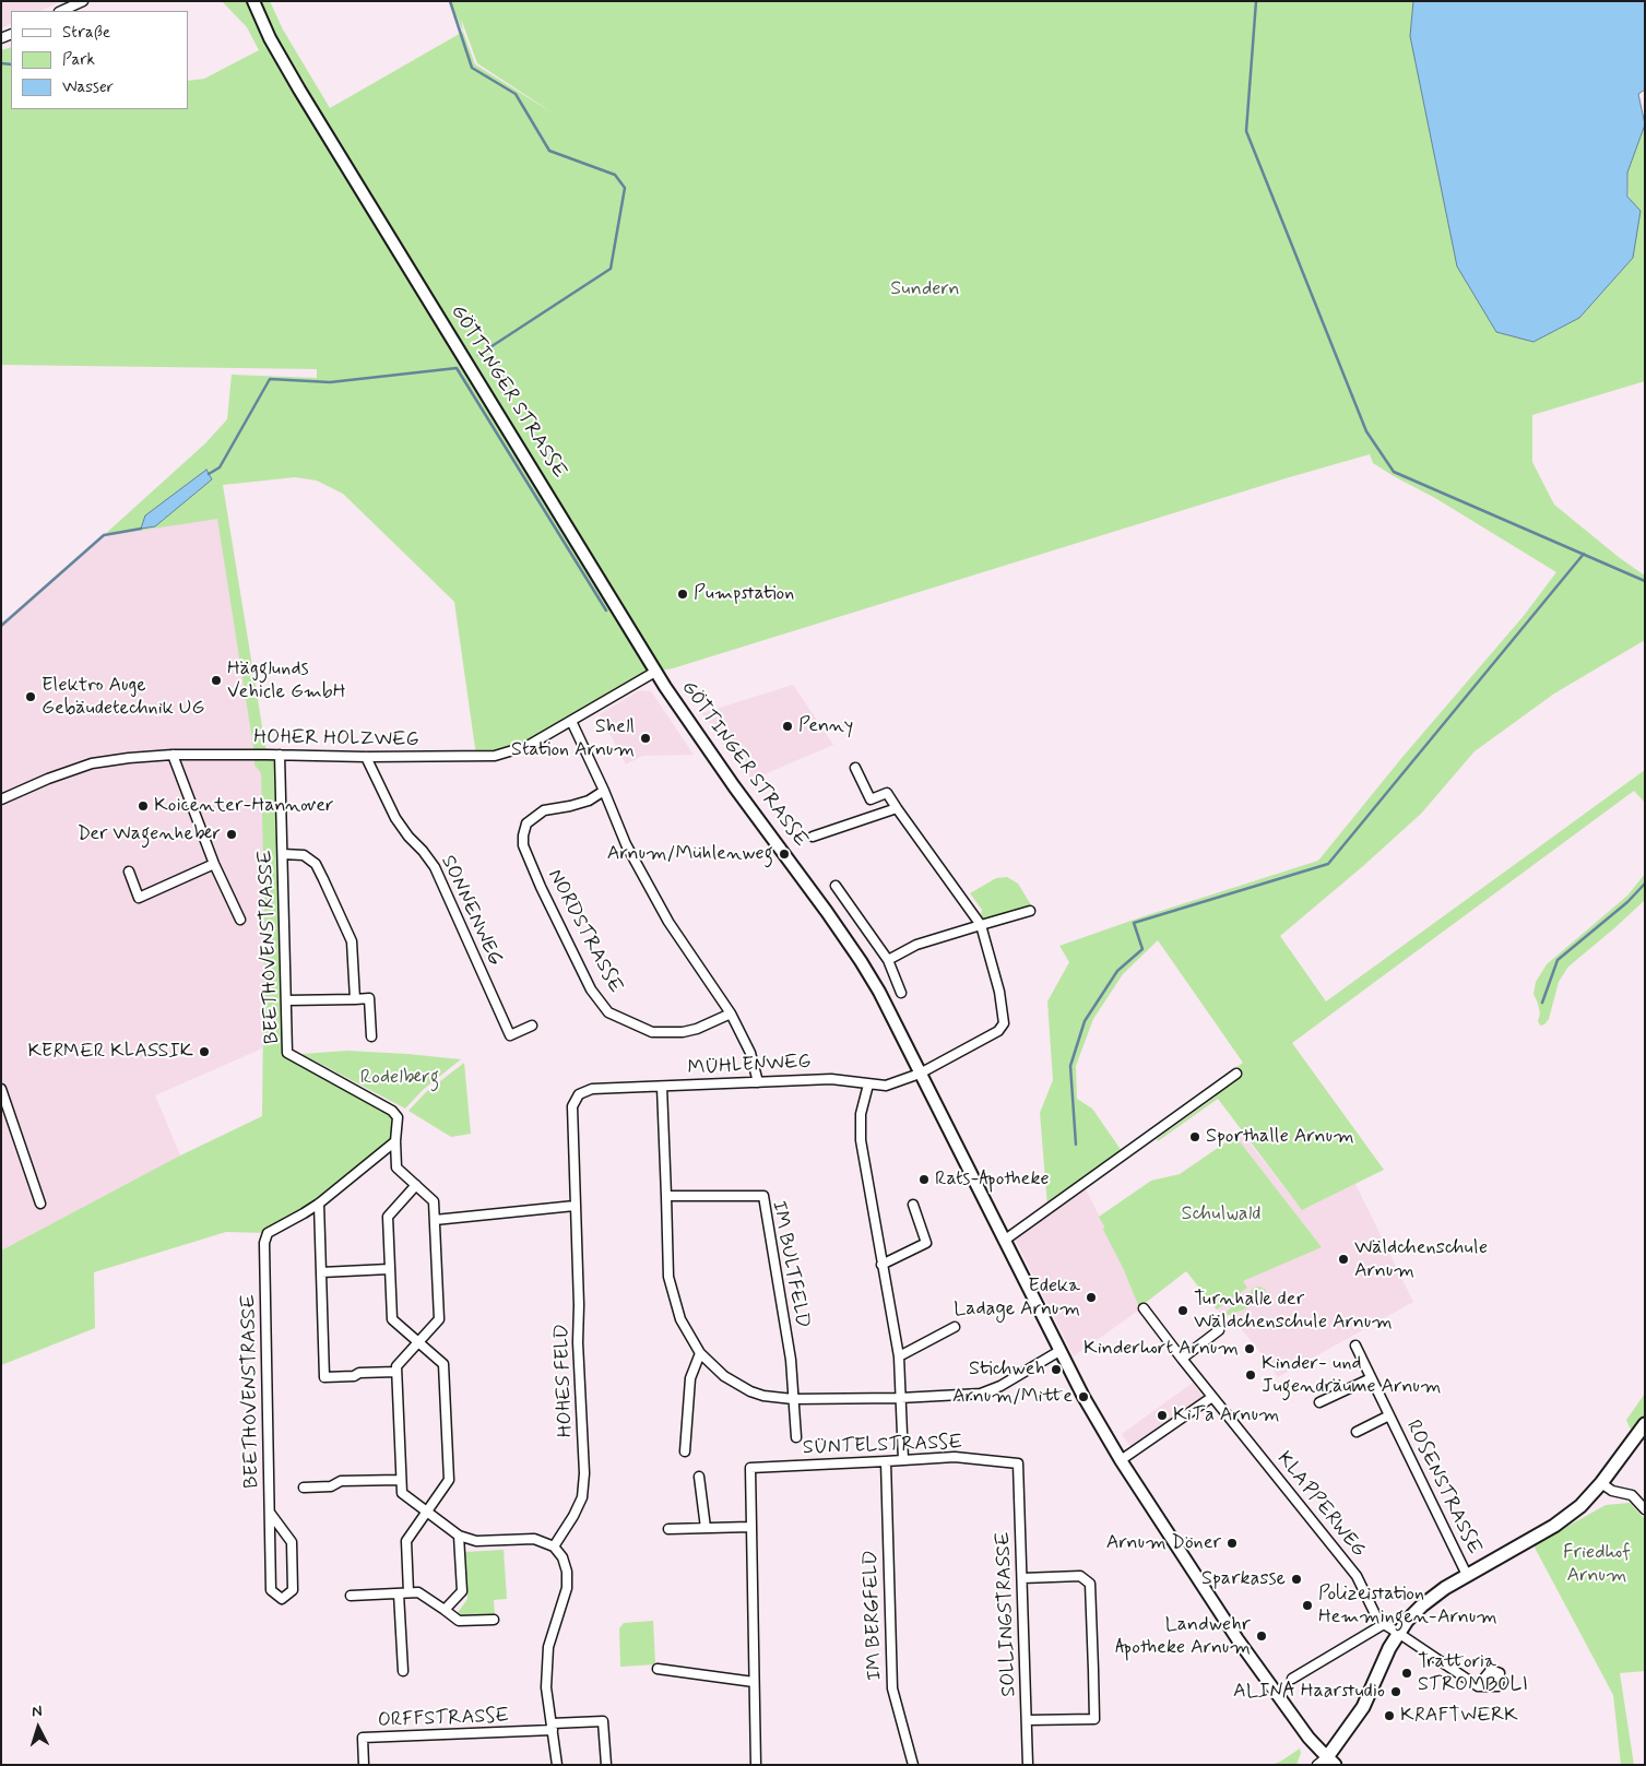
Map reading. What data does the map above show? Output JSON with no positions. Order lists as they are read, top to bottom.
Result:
{
  "streets": {
    "street": [
      "GÖTTINGER STRASSE",
      "HOHER HOLZWEG",
      "SONNENWEG",
      "NORDSTRASSE",
      "BEETHOVENSTRASSE",
      "MÜHLENWEG",
      "IM BULTFELD",
      "HOHES FELD",
      "SÜNTELSTRASSE",
      "ROSENSTRASSE",
      "KLAPPERWEG",
      "SOLLINGSTRASSE",
      "IM BERGFELD",
      "ORFFSTRASSE"
    ]
  },
  "crossings": [
    ["GÖTTINGER STRASSE", "HOHER HOLZWEG"],
    ["GÖTTINGER STRASSE", "MÜHLENWEG"],
    ["HOHER HOLZWEG", "SONNENWEG"],
    ["HOHER HOLZWEG", "BEETHOVENSTRASSE"],
    ["MÜHLENWEG", "HOHES FELD"],
    ["SÜNTELSTRASSE", "SOLLINGSTRASSE"],
    ["SÜNTELSTRASSE", "IM BERGFELD"]
  ],
  "parks": [
    "Sundern",
    "Rodelberg",
    "Schulwald",
    "Friedhof Arnum"
  ],
  "places": [
    "Pumpstation",
    "Hägglunds Vehicle GmbH",
    "Elektro Auge Gebäudetechnik UG",
    "Penny",
    "Shell Station Arnum",
    "Koicenter-Hannover",
    "Der Wagenheber",
    "Arnum/Mühlenweg",
    "KERMER KLASSIK",
    "Sporthalle Arnum",
    "Rats-Apotheke",
    "Wäldchenschule Arnum",
    "Edeka Ladage Arnum",
    "Turnhalle der Wäldchenschule Arnum",
    "Kinderhort Arnum",
    "Stichweh",
    "Kinder- und Jugendräume Arnum",
    "Arnum/Mitte",
    "KiTa Arnum",
    "Arnum Döner",
    "Sparkasse",
    "Polizeistation Hemmingen-Arnum",
    "Landwehr Apotheke Arnum",
    "Trattoria STROMBOLI",
    "ALINA Haarstudio",
    "KRAFTWERK"
  ],
  "legend": ["Straße", "Park", "Wasser"],
  "north": "top"
}
